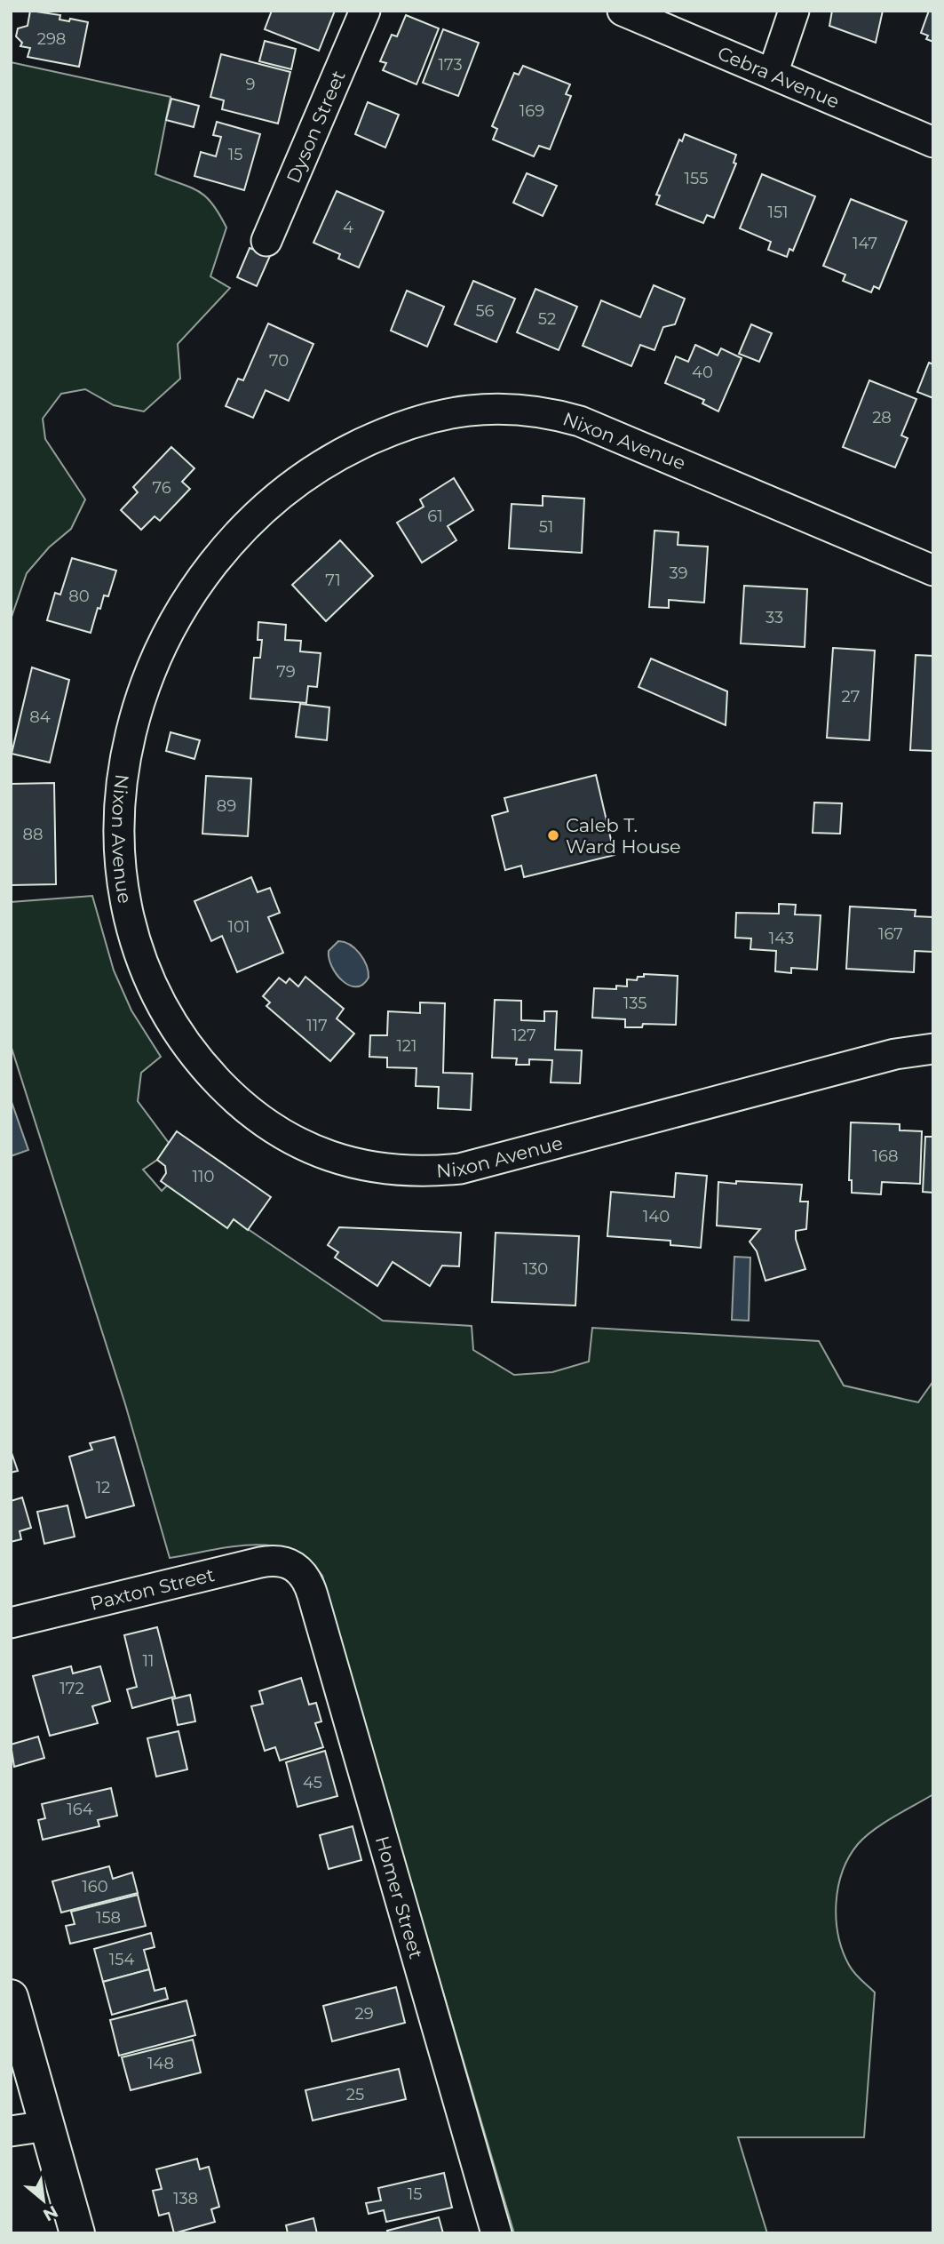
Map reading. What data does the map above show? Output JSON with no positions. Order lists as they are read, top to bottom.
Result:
{
  "streets": {
    "street": [
      "Cebra Avenue",
      "Dyson Street",
      "Nixon Avenue",
      "Paxton Street",
      "Homer Street"
    ]
  },
  "crossings": [
    ["Paxton Street", "Homer Street"]
  ],
  "places": ["Caleb T. Ward House"],
  "house_numbers": [
    "298",
    "173",
    "9",
    "169",
    "15",
    "155",
    "151",
    "4",
    "147",
    "56",
    "52",
    "70",
    "40",
    "28",
    "76",
    "61",
    "51",
    "39",
    "71",
    "80",
    "33",
    "79",
    "27",
    "84",
    "89",
    "88",
    "101",
    "167",
    "143",
    "135",
    "117",
    "127",
    "121",
    "168",
    "110",
    "140",
    "130",
    "12",
    "11",
    "172",
    "45",
    "164",
    "160",
    "158",
    "154",
    "29",
    "148",
    "25",
    "15",
    "138"
  ],
  "north": "bottom right"
}
